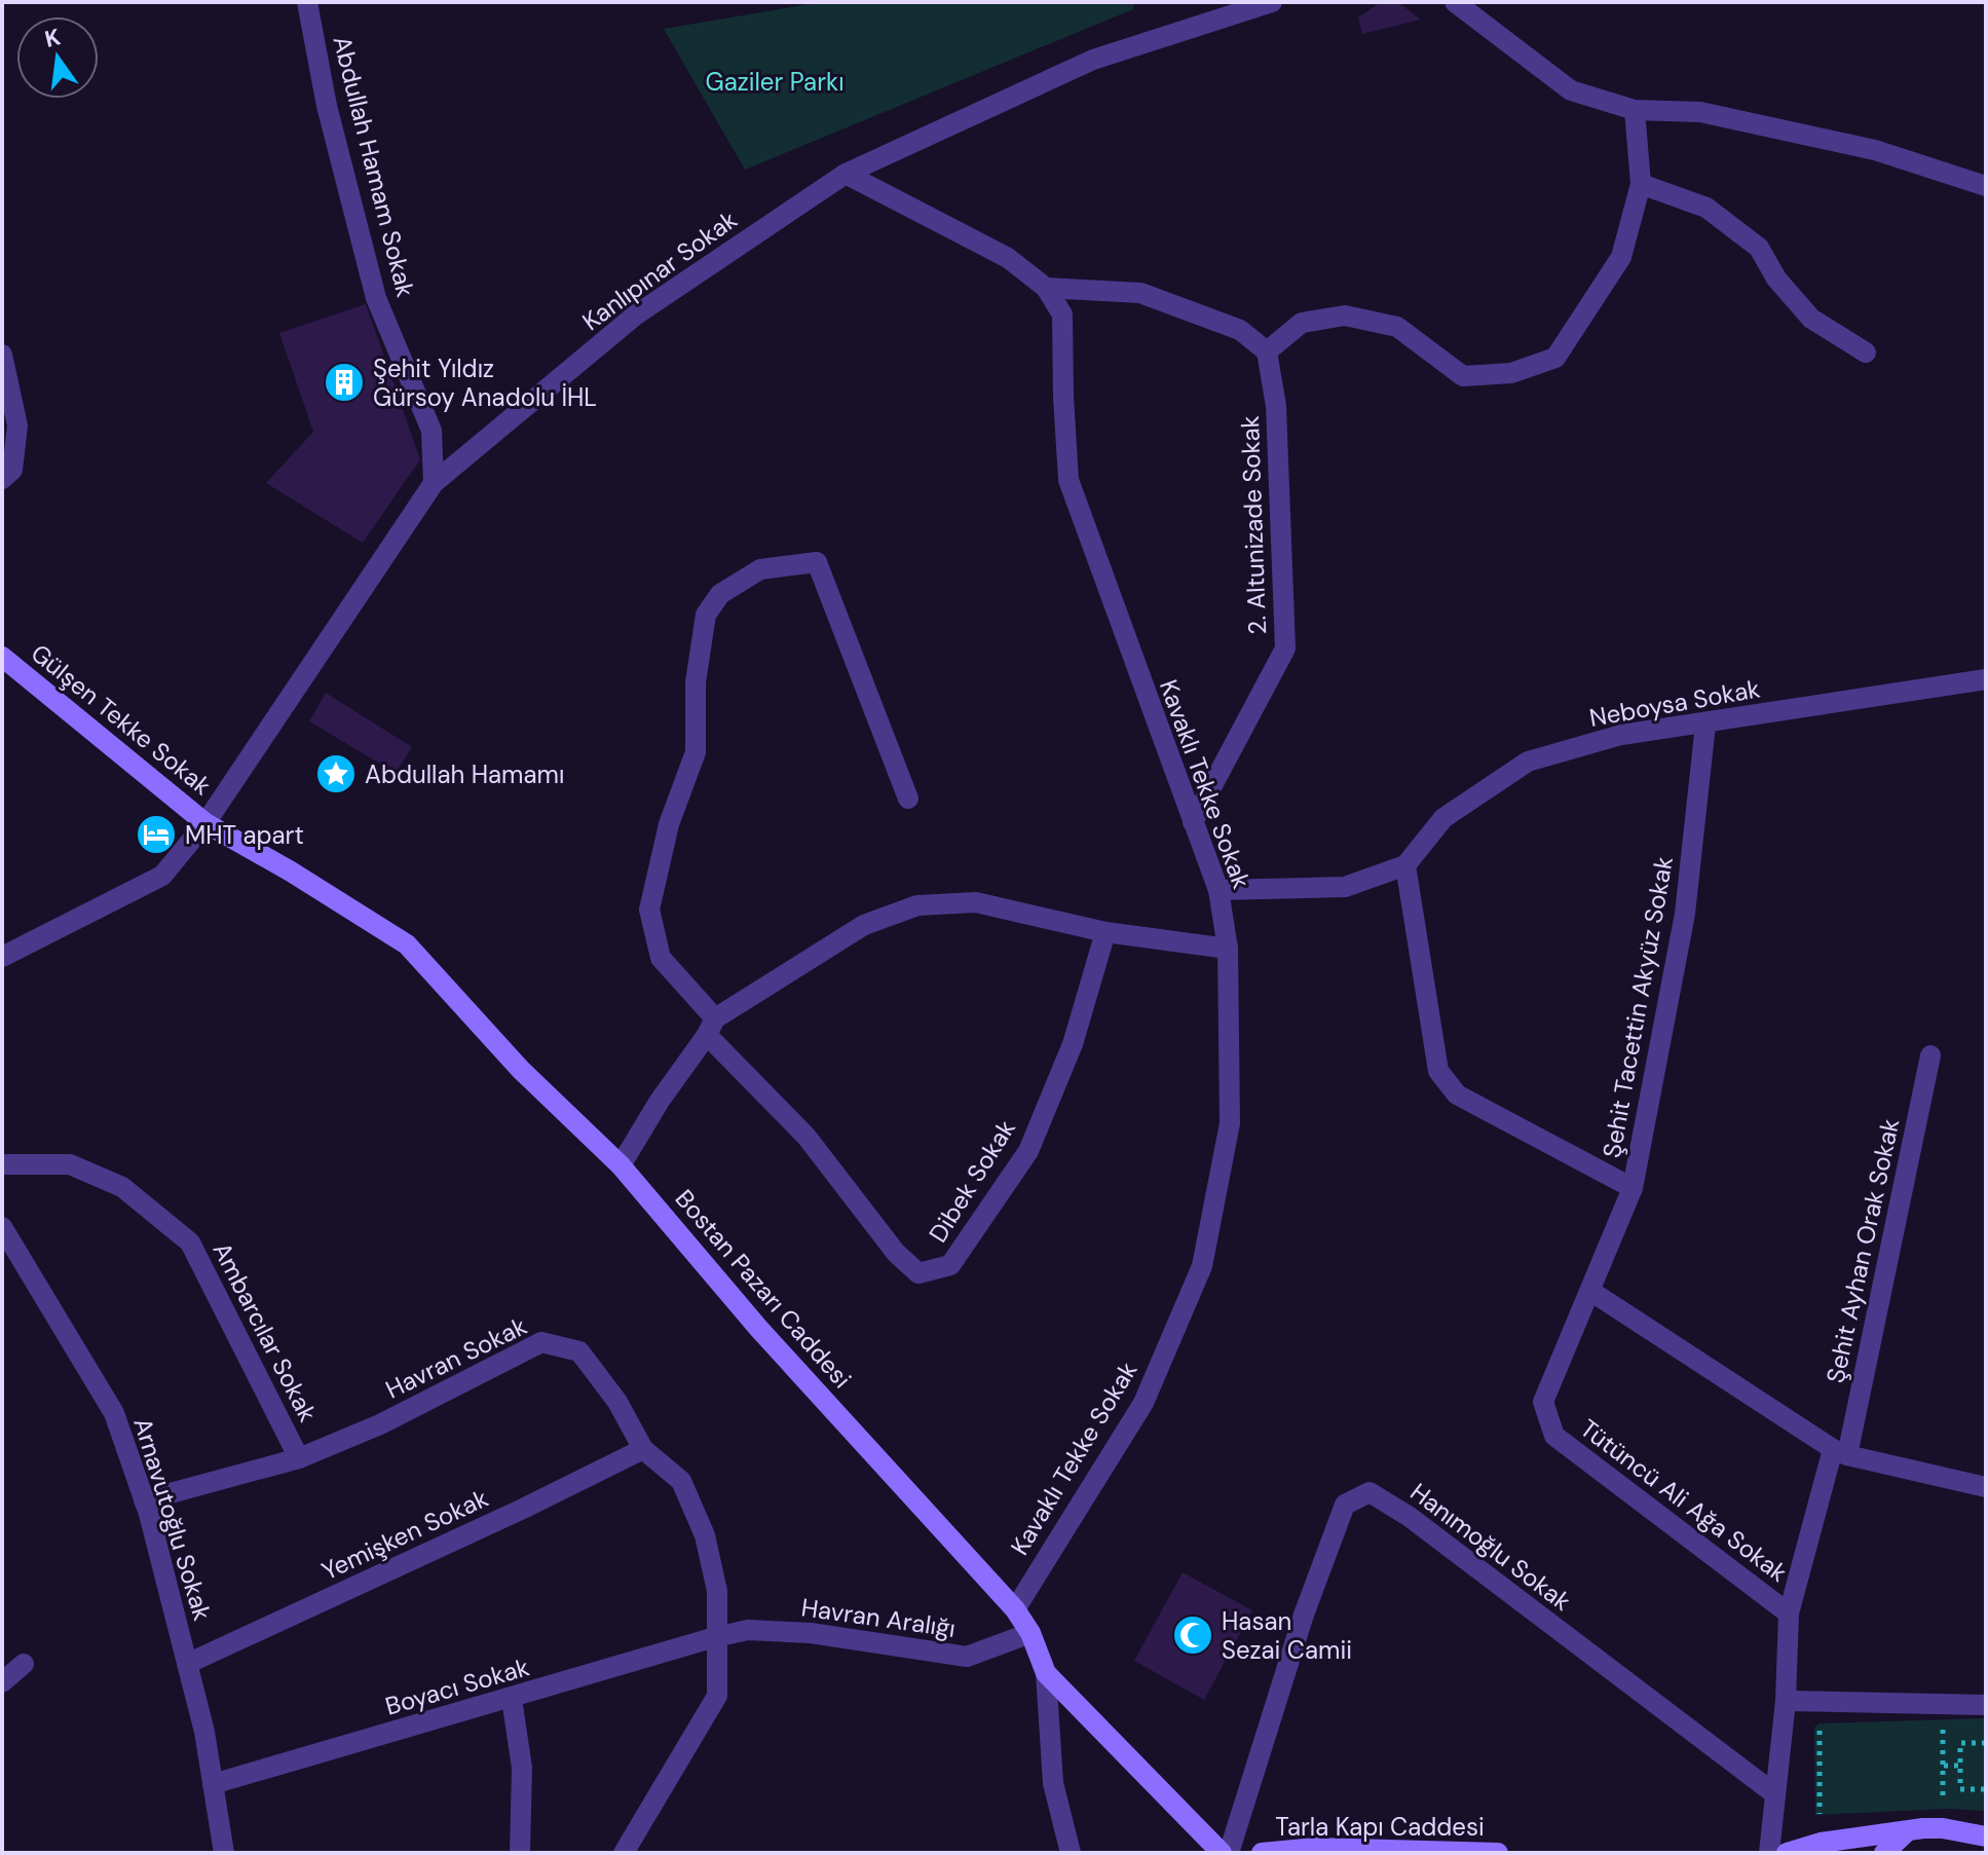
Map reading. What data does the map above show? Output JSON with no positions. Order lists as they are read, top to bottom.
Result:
{
  "streets": {
    "street": [
      "Abdullah Hamam Sokak",
      "Kanlıpınar Sokak",
      "2. Altunizade Sokak",
      "Neboysa Sokak",
      "Gülşen Tekke Sokak",
      "Kavaklı Tekke Sokak",
      "Şehit Tacettin Akyüz Sokak",
      "Dibek Sokak",
      "Şehit Ayhan Orak Sokak",
      "Bostan Pazarı Caddesi",
      "Ambarcılar Sokak",
      "Havran Sokak",
      "Tütüncü Ali Ağa Sokak",
      "Arnavutoğlu Sokak",
      "Yemişken Sokak",
      "Hanımoğlu Sokak",
      "Havran Aralığı",
      "Boyacı Sokak",
      "Tarla Kapı Caddesi"
    ]
  },
  "crossings": [
    ["Abdullah Hamam Sokak", "Kanlıpınar Sokak"],
    ["Kanlıpınar Sokak", "Gülşen Tekke Sokak"],
    ["Kanlıpınar Sokak", "Bostan Pazarı Caddesi"],
    ["2. Altunizade Sokak", "Kavaklı Tekke Sokak"],
    ["Neboysa Sokak", "Şehit Tacettin Akyüz Sokak"],
    ["Gülşen Tekke Sokak", "Bostan Pazarı Caddesi"],
    ["Kavaklı Tekke Sokak", "Bostan Pazarı Caddesi"],
    ["Şehit Tacettin Akyüz Sokak", "Tütüncü Ali Ağa Sokak"],
    ["Şehit Ayhan Orak Sokak", "Tütüncü Ali Ağa Sokak"],
    ["Şehit Ayhan Orak Sokak", "Hanımoğlu Sokak"],
    ["Bostan Pazarı Caddesi", "Havran Aralığı"],
    ["Ambarcılar Sokak", "Havran Sokak"],
    ["Havran Sokak", "Arnavutoğlu Sokak"],
    ["Havran Sokak", "Yemişken Sokak"],
    ["Havran Sokak", "Havran Aralığı"],
    ["Havran Sokak", "Boyacı Sokak"],
    ["Arnavutoğlu Sokak", "Yemişken Sokak"],
    ["Arnavutoğlu Sokak", "Boyacı Sokak"],
    ["Havran Aralığı", "Boyacı Sokak"]
  ],
  "parks": ["Gaziler Parkı"],
  "places": {
    "building": ["Şehit Yıldız Gürsoy Anadolu İHL"],
    "place": ["Abdullah Hamamı"],
    "hotel": ["MHT apart"],
    "mosque": ["Hasan Sezai Camii"]
  },
  "north": "top"
}
